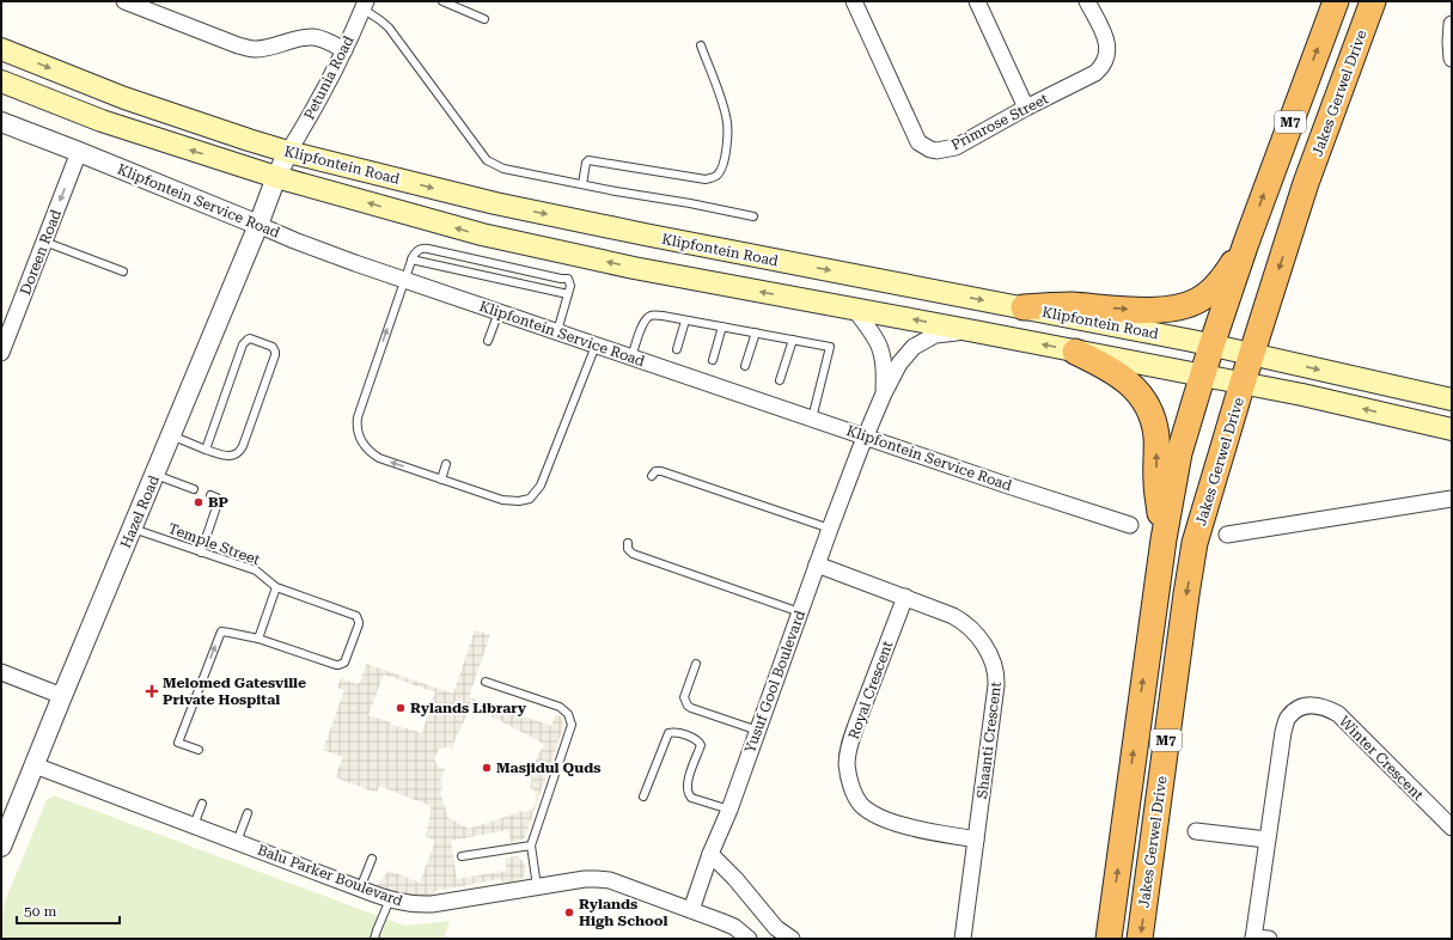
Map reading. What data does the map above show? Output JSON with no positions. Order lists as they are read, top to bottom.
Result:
{
  "streets": {
    "highway": ["Jakes Gerwel Drive", "M7"],
    "main road": ["Klipfontein Road"],
    "street": [
      "Petunia Road",
      "Primrose Street",
      "Klipfontein Service Road",
      "Doreen Road",
      "Hazel Road",
      "Yusuf Gool Boulevard",
      "Royal Crescent",
      "Shaanti Crescent",
      "Winter Crescent",
      "Balu Parker Boulevard"
    ],
    "lane": ["Temple Street"]
  },
  "crossings": [
    ["Petunia Road", "Klipfontein Road"],
    ["Petunia Road", "Hazel Road"],
    ["Jakes Gerwel Drive", "Klipfontein Road"],
    ["M7", "Klipfontein Road"],
    ["Klipfontein Road", "Hazel Road"],
    ["Klipfontein Road", "Yusuf Gool Boulevard"],
    ["Klipfontein Service Road", "Doreen Road"],
    ["Klipfontein Service Road", "Hazel Road"],
    ["Klipfontein Service Road", "Yusuf Gool Boulevard"],
    ["Hazel Road", "Temple Street"],
    ["Hazel Road", "Balu Parker Boulevard"],
    ["Yusuf Gool Boulevard", "Shaanti Crescent"],
    ["Yusuf Gool Boulevard", "Balu Parker Boulevard"],
    ["Royal Crescent", "Shaanti Crescent"]
  ],
  "one_way": ["Doreen Road"],
  "places": {
    "other": [
      "BP",
      "Rylands Library",
      "Masjidul Quds",
      "Rylands High School"
    ],
    "health": ["Melomed Gatesville Private Hospital"]
  },
  "scale_bar": "50 m"
}
